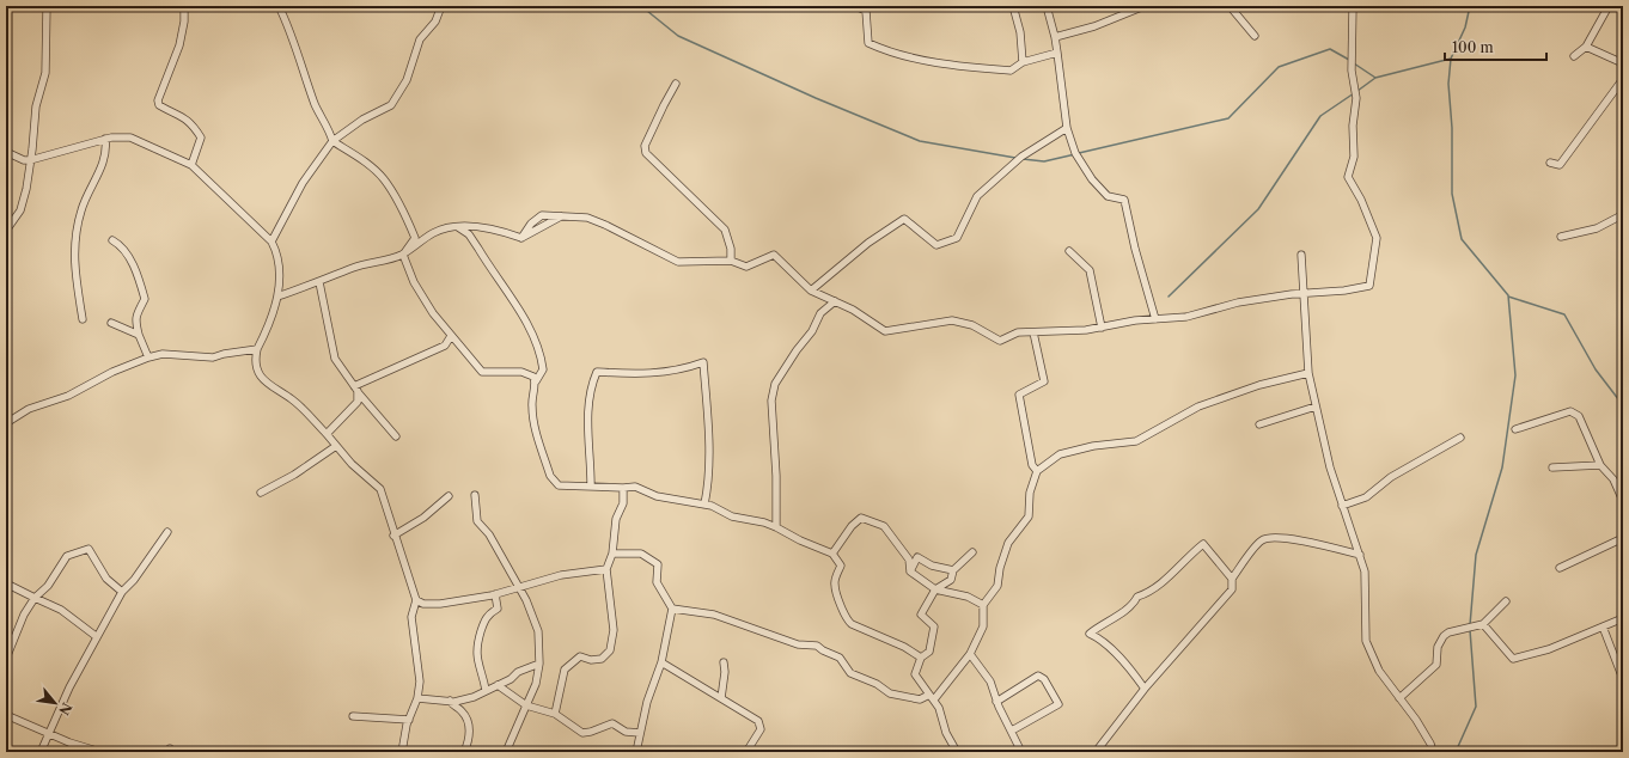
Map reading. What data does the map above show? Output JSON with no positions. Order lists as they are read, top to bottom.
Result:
{
  "scale_bar": "100 m",
  "north": "bottom right"
}
